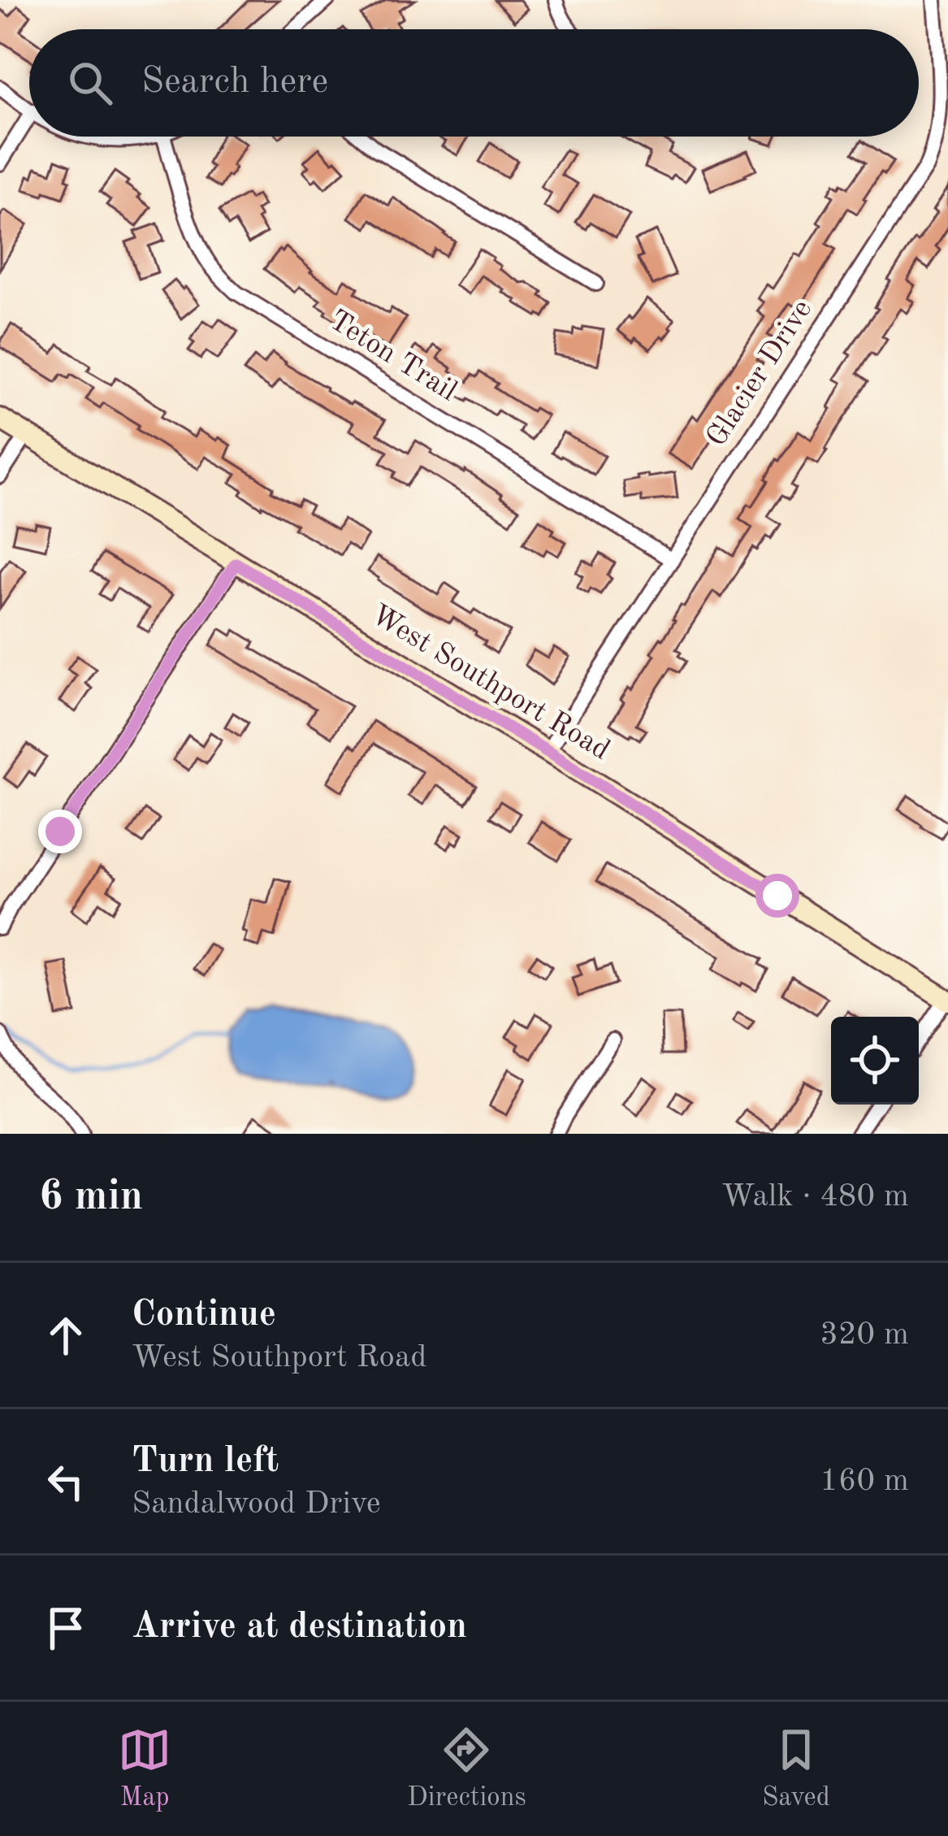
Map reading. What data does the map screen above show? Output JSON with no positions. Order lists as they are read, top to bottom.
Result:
{
  "streets": {
    "main road": ["West Southport Road"],
    "street": ["Teton Trail", "Glacier Drive"]
  },
  "crossings": [
    ["Teton Trail", "Glacier Drive"],
    ["Glacier Drive", "West Southport Road"]
  ],
  "page": {
    "search": "Search here",
    "heading": ["6 min", "Walk · 480 m"],
    "list": [
      ["Continue", "West Southport Road", "320 m"],
      ["Turn left", "Sandalwood Drive", "160 m"],
      "Arrive at destination"
    ],
    "nav": ["Map", "Directions", "Saved"]
  }
}
